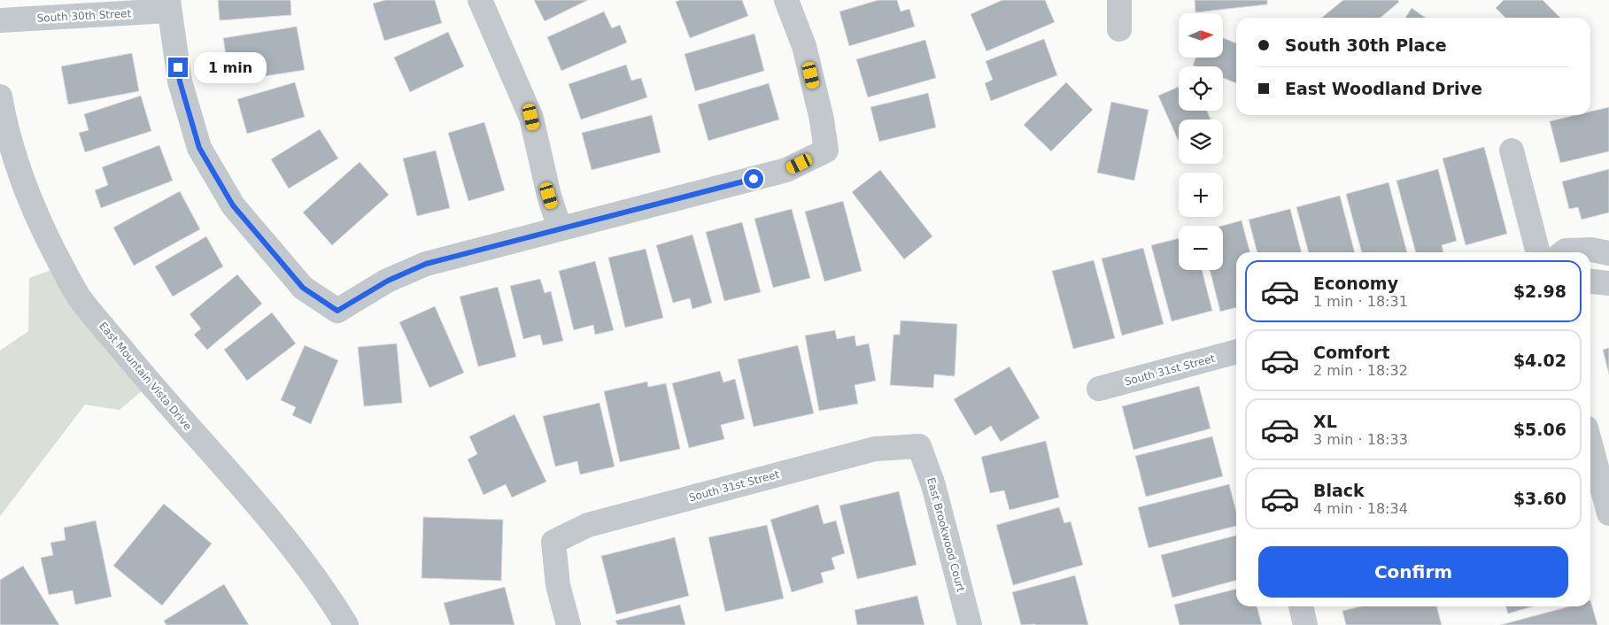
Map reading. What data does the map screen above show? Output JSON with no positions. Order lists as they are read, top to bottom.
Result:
{
  "streets": {
    "street": [
      "South 30th Street",
      "South 31st Street",
      "East Mountain Vista Drive",
      "East Brookwood Court"
    ]
  },
  "crossings": [
    ["South 31st Street", "East Brookwood Court"]
  ],
  "north": "right",
  "page": {
    "map_buttons": ["+", "−"],
    "banner": ["South 30th Place", "East Woodland Drive"],
    "bubble": "1 min",
    "list": [
      {
        "name": "Economy",
        "note": "1 min · 18:31",
        "value": "$2.98"
      },
      {
        "name": "Comfort",
        "note": "2 min · 18:32",
        "value": "$4.02"
      },
      {
        "name": "XL",
        "note": "3 min · 18:33",
        "value": "$5.06"
      },
      {
        "name": "Black",
        "note": "4 min · 18:34",
        "value": "$3.60"
      }
    ],
    "buttons": "Confirm"
  }
}
